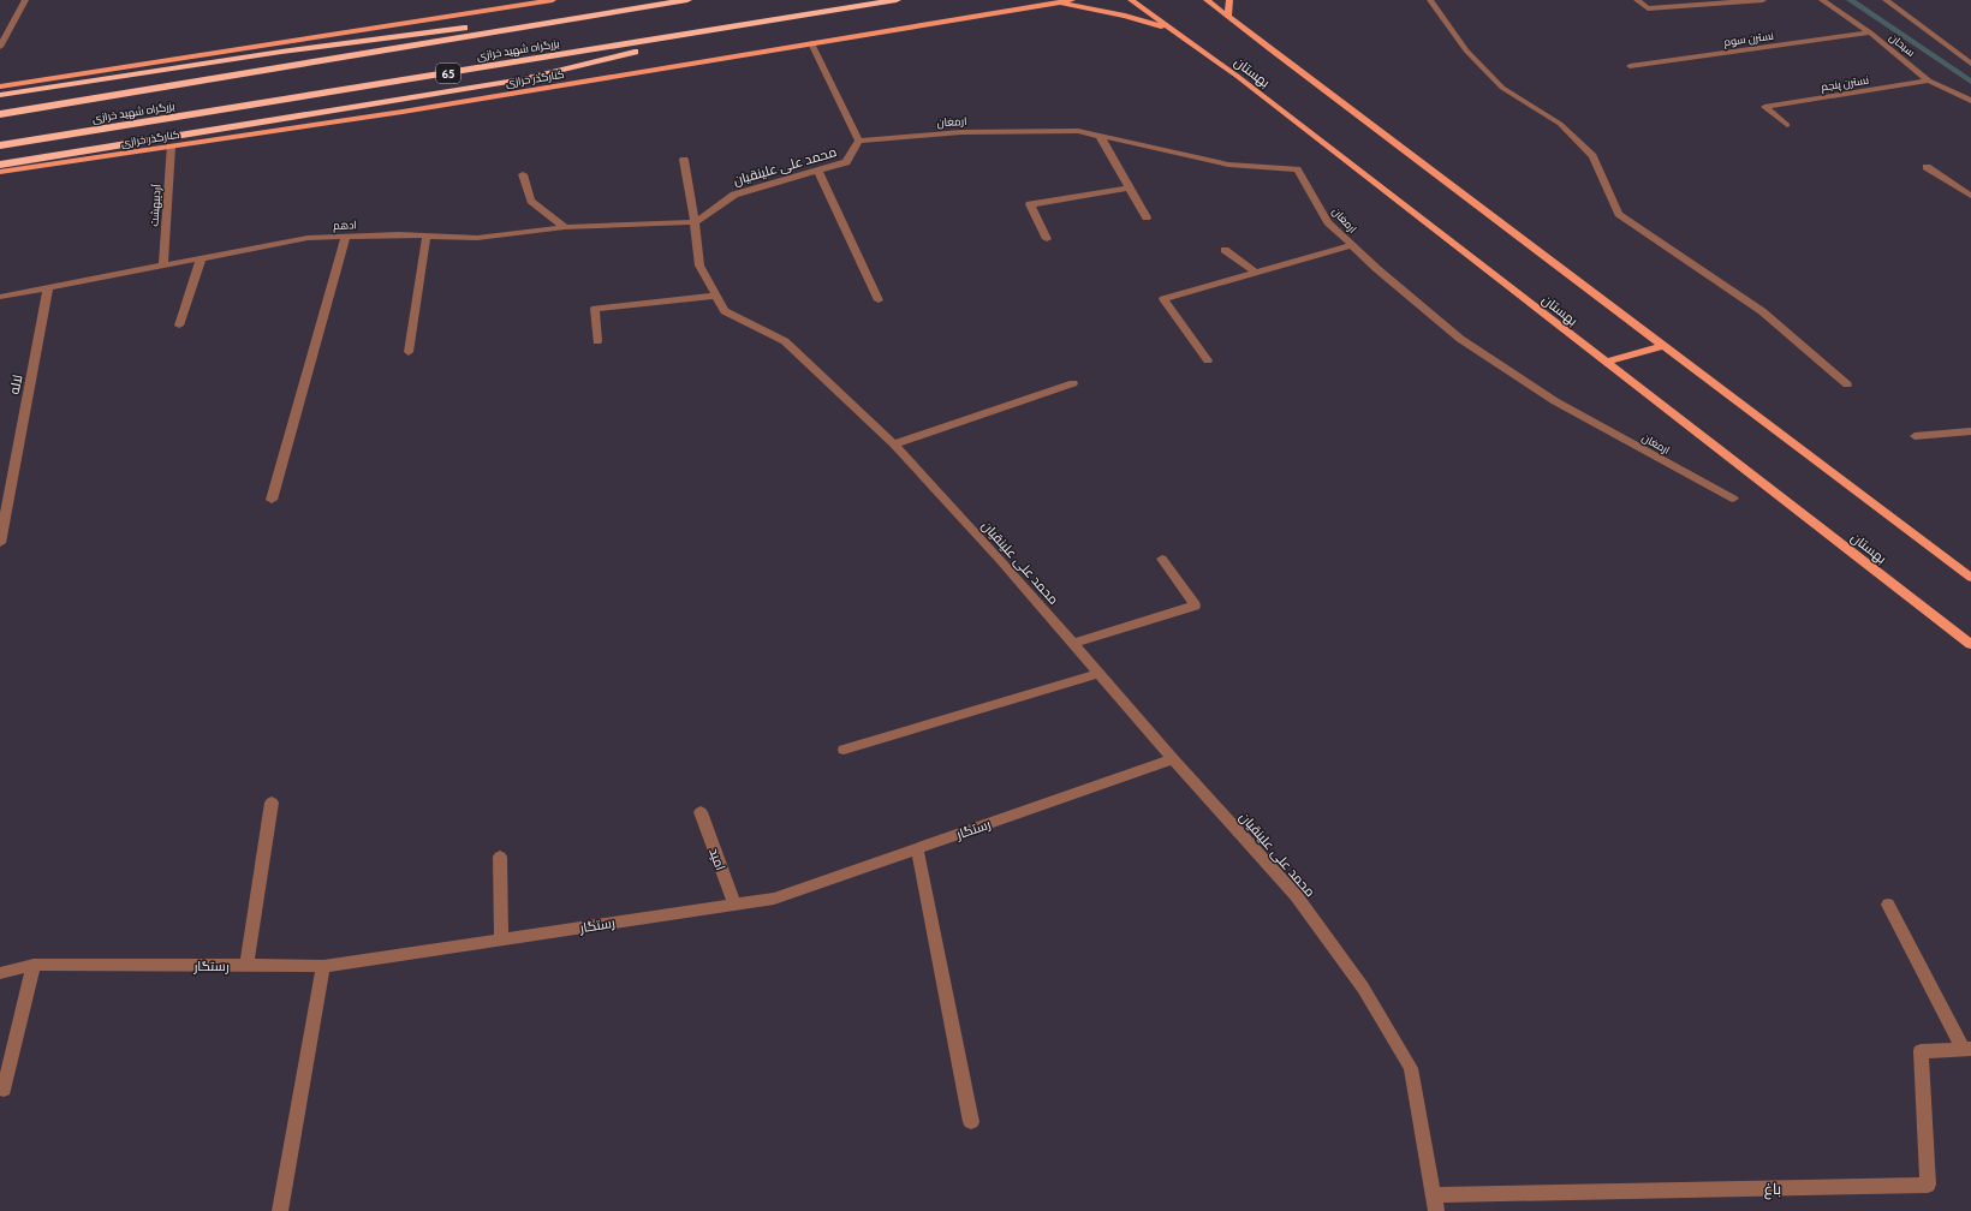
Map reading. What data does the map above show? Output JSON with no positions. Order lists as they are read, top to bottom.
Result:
{
  "streets": {
    "highway": ["بزرگراه شهید خرازی", "65"],
    "main road": ["بهستان", "کنارگذر خرازی"],
    "street": [
      "نسترن سوم",
      "سبحان",
      "نسترن پنجم",
      "ارمغان",
      "محمد علی علینقیان",
      "اُردیبهشت",
      "ادهم",
      "لاله",
      "رستگار",
      "امید",
      "باغ"
    ]
  },
  "crossings": [
    ["نسترن سوم", "سبحان"],
    ["سبحان", "نسترن پنجم"],
    ["کنارگذر خرازی", "اُردیبهشت"],
    ["ارمغان", "محمد علی علینقیان"],
    ["محمد علی علینقیان", "ادهم"],
    ["محمد علی علینقیان", "رستگار"],
    ["محمد علی علینقیان", "باغ"],
    ["اُردیبهشت", "ادهم"],
    ["ادهم", "لاله"],
    ["رستگار", "امید"]
  ]
}
